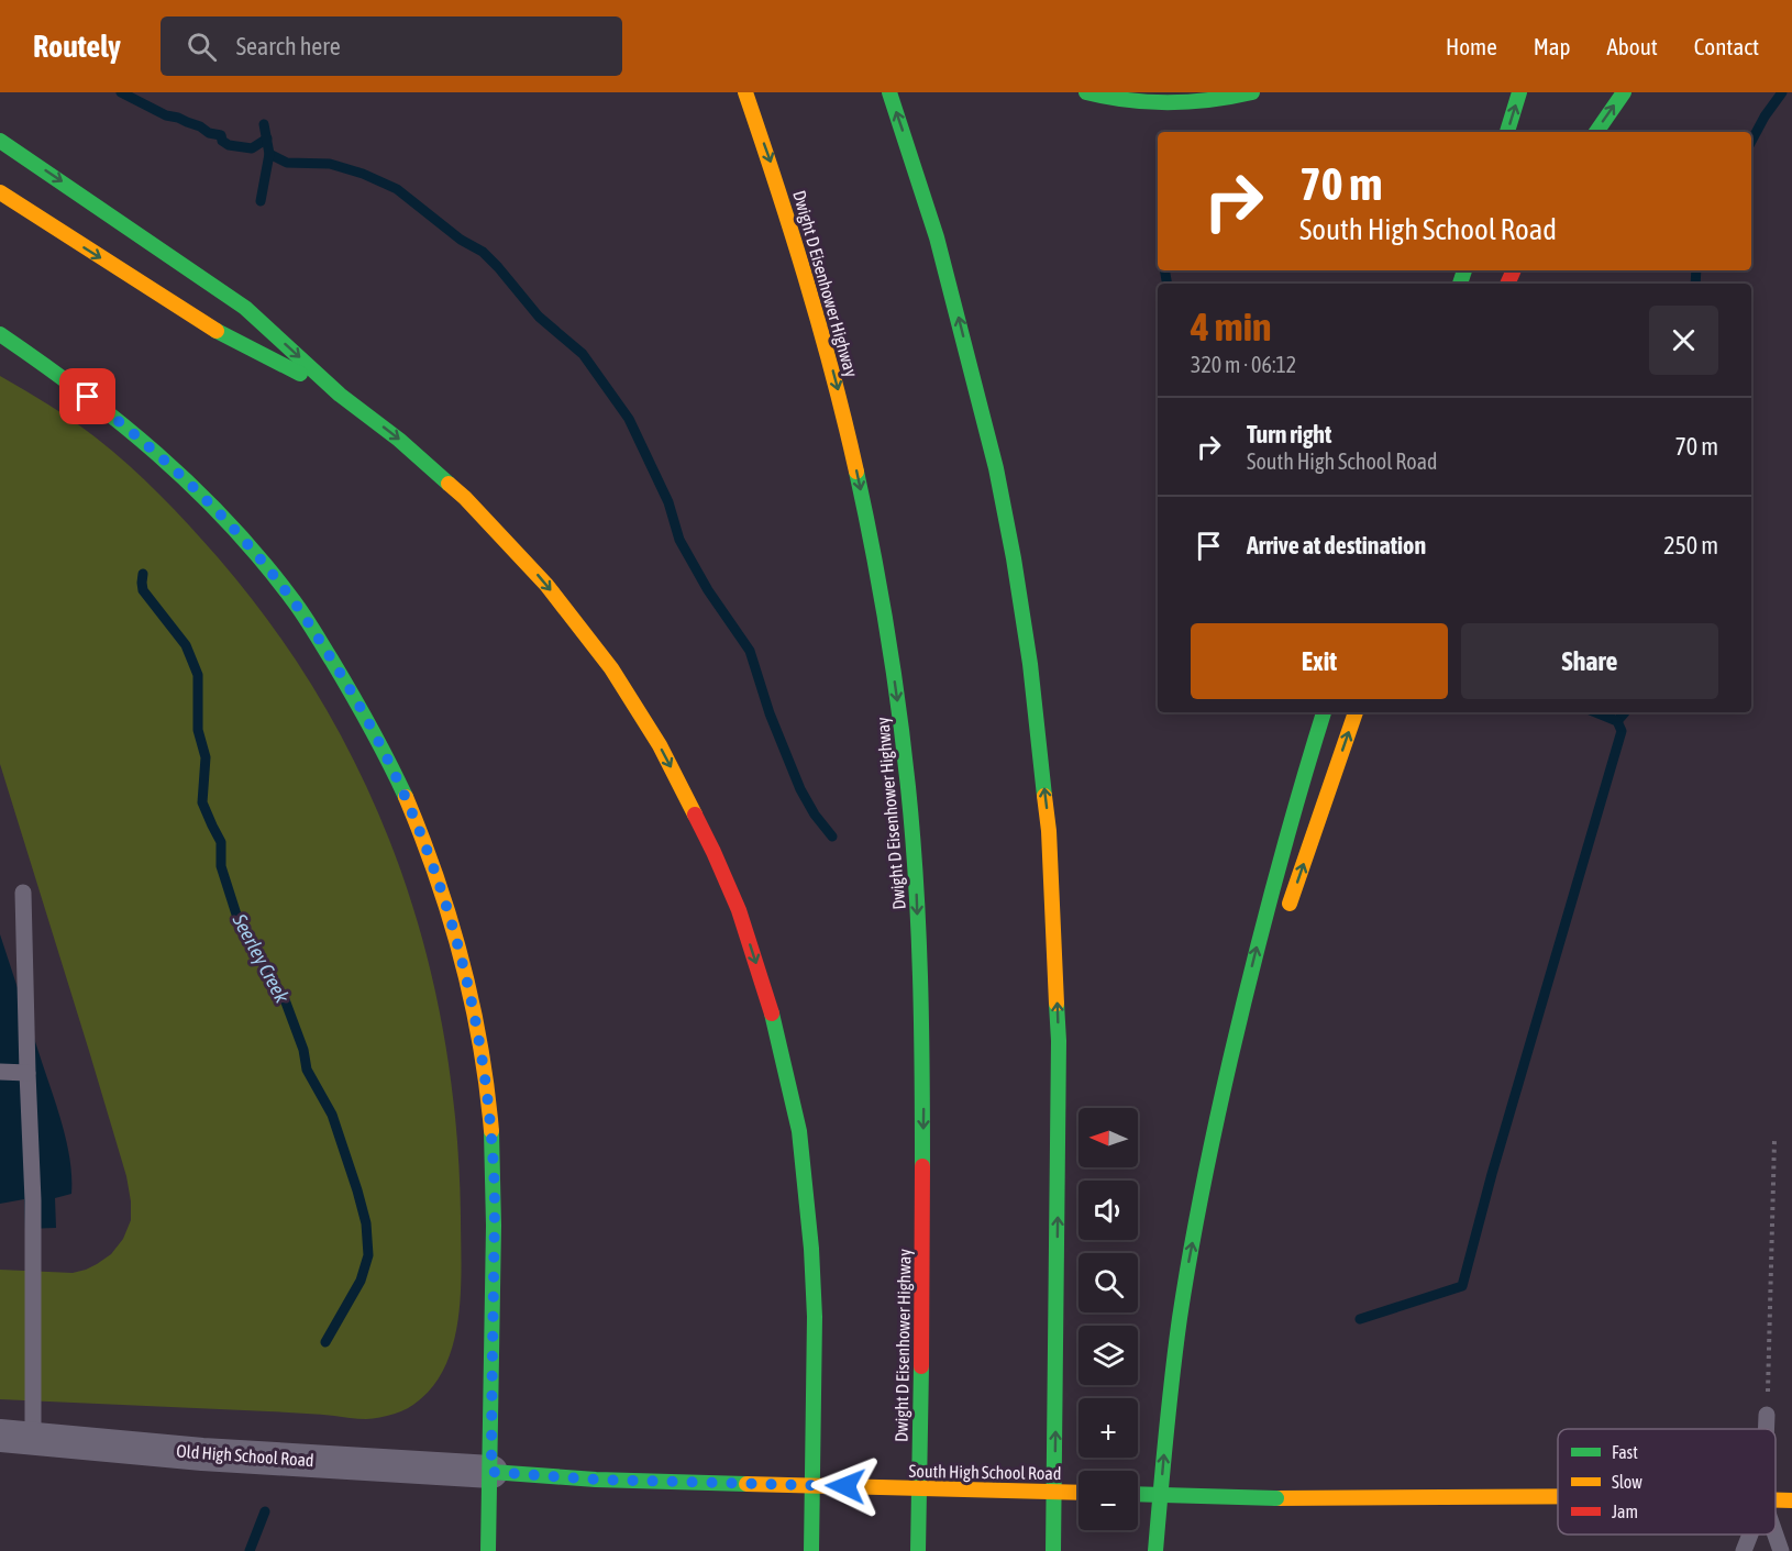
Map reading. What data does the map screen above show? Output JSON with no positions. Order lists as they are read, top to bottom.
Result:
{
  "streets": {
    "main road": ["Dwight D Eisenhower Highway", "South High School Road"],
    "street": ["Old High School Road"]
  },
  "crossings": [
    ["Old High School Road", "South High School Road"]
  ],
  "water": ["Seerley Creek"],
  "legend": ["Fast", "Slow", "Jam"],
  "north": "left",
  "page": {
    "header": "Routely",
    "search": "Search here",
    "nav": [
      "Home",
      "Map",
      "About",
      "Contact"
    ],
    "turn": ["70 m", "South High School Road"],
    "heading": ["4 min", "320 m · 06:12"],
    "list": [
      {
        "name": "Turn right",
        "note": "South High School Road",
        "value": "70 m"
      },
      {
        "name": "Arrive at destination",
        "value": "250 m"
      }
    ],
    "buttons": ["Exit", "Share"],
    "map_buttons": ["+", "−"]
  }
}
